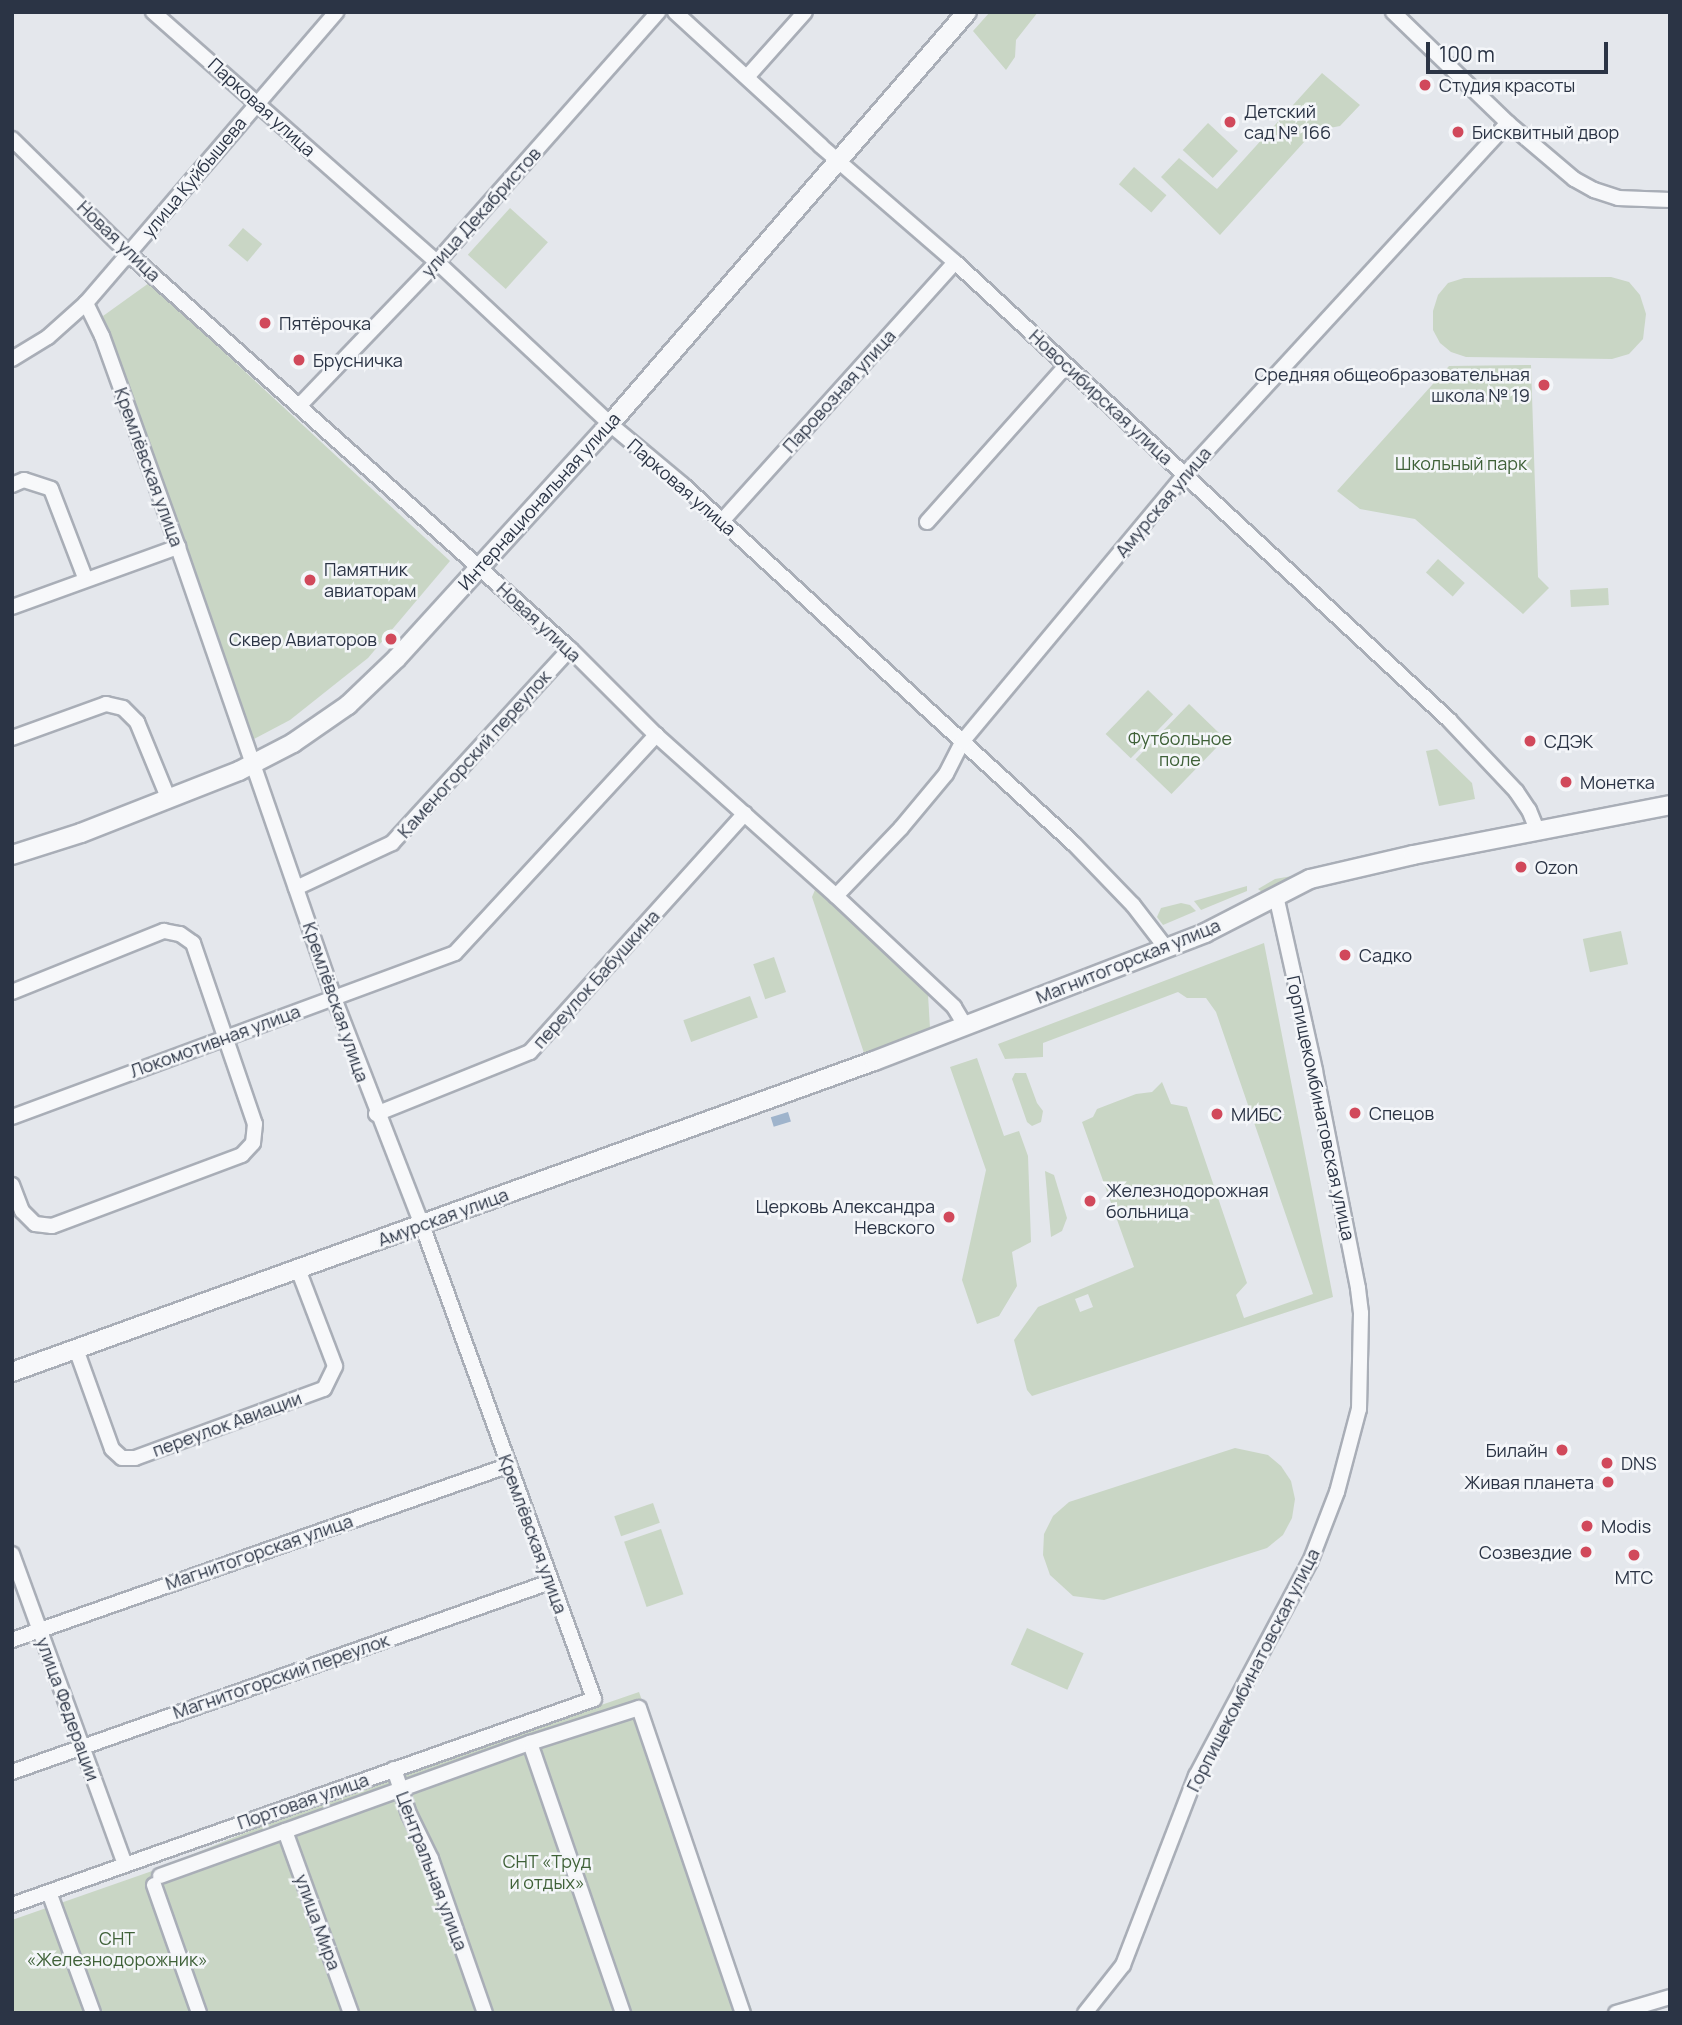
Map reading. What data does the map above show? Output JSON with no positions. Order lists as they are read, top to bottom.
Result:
{
  "streets": {
    "street": [
      "Парковая улица",
      "улица Куйбышева",
      "улица Декабристов",
      "Новая улица",
      "Паровозная улица",
      "Новосибирская улица",
      "Кремлёвская улица",
      "Интернациональная улица",
      "Амурская улица",
      "Каменогорский переулок",
      "Магнитогорская улица",
      "переулок Бабушкина",
      "Локомотивная улица",
      "Горпищекомбинатовская улица",
      "переулок Авиации",
      "Магнитогорский переулок",
      "улица Федерации",
      "Портовая улица",
      "Центральная улица",
      "улица Мира"
    ]
  },
  "crossings": [
    ["Парковая улица", "улица Куйбышева"],
    ["Парковая улица", "улица Декабристов"],
    ["Парковая улица", "Паровозная улица"],
    ["Парковая улица", "Интернациональная улица"],
    ["Парковая улица", "Амурская улица"],
    ["Парковая улица", "Магнитогорская улица"],
    ["улица Куйбышева", "Новая улица"],
    ["улица Куйбышева", "Кремлёвская улица"],
    ["улица Декабристов", "Новая улица"],
    ["Новая улица", "Интернациональная улица"],
    ["Новая улица", "Амурская улица"],
    ["Новая улица", "Каменогорский переулок"],
    ["Новая улица", "Магнитогорская улица"],
    ["Новая улица", "переулок Бабушкина"],
    ["Новая улица", "Локомотивная улица"],
    ["Паровозная улица", "Новосибирская улица"],
    ["Новосибирская улица", "Интернациональная улица"],
    ["Новосибирская улица", "Амурская улица"],
    ["Новосибирская улица", "Магнитогорская улица"],
    ["Кремлёвская улица", "Интернациональная улица"],
    ["Кремлёвская улица", "Амурская улица"],
    ["Кремлёвская улица", "Каменогорский переулок"],
    ["Кремлёвская улица", "Магнитогорская улица"],
    ["Кремлёвская улица", "переулок Бабушкина"],
    ["Кремлёвская улица", "Локомотивная улица"],
    ["Кремлёвская улица", "Магнитогорский переулок"],
    ["Кремлёвская улица", "Портовая улица"],
    ["Амурская улица", "Магнитогорская улица"],
    ["Амурская улица", "переулок Авиации"],
    ["Магнитогорская улица", "Горпищекомбинатовская улица"],
    ["Магнитогорская улица", "улица Федерации"],
    ["Магнитогорский переулок", "улица Федерации"],
    ["улица Федерации", "Портовая улица"],
    ["Портовая улица", "Центральная улица"]
  ],
  "parks": [
    "Школьный парк",
    "Футбольное поле",
    "СНТ «Труд и отдых»",
    "СНТ «Железнодорожник»"
  ],
  "places": [
    "Студия красоты",
    "Детский сад № 166",
    "Бисквитный двор",
    "Пятёрочка",
    "Брусничка",
    "Средняя общеобразовательная школа № 19",
    "Памятник авиаторам",
    "Сквер Авиаторов",
    "СДЭК",
    "Монетка",
    "Ozon",
    "Садко",
    "Спецов",
    "МИБС",
    "Железнодорожная больница",
    "Церковь Александра Невского",
    "Билайн",
    "DNS",
    "Живая планета",
    "Modis",
    "Созвездие",
    "МТС"
  ],
  "scale_bar": "100 m"
}
